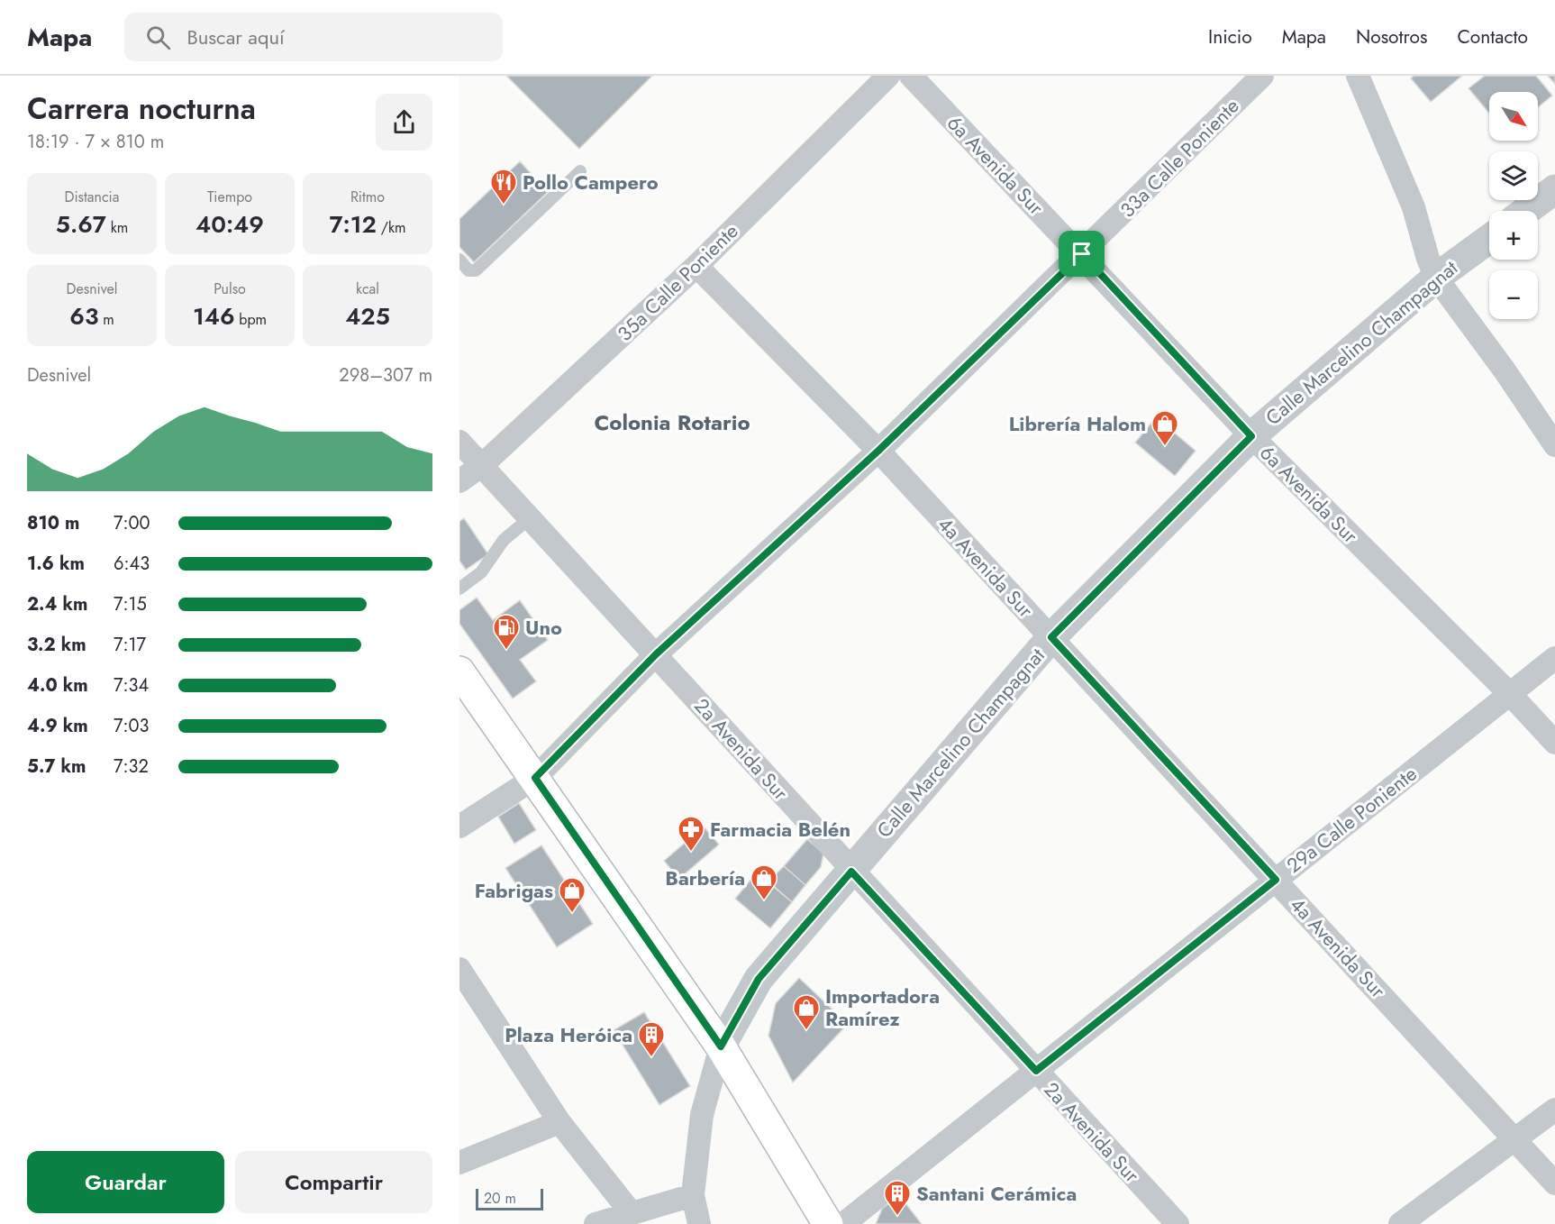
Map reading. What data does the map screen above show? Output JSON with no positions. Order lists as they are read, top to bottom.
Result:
{
  "streets": {
    "street": [
      "33a Calle Poniente",
      "6a Avenida Sur",
      "35a Calle Poniente",
      "Calle Marcelino Champagnat",
      "4a Avenida Sur",
      "2a Avenida Sur",
      "29a Calle Poniente"
    ]
  },
  "crossings": [
    ["33a Calle Poniente", "6a Avenida Sur"],
    ["33a Calle Poniente", "4a Avenida Sur"],
    ["33a Calle Poniente", "2a Avenida Sur"],
    ["6a Avenida Sur", "Calle Marcelino Champagnat"],
    ["6a Avenida Sur", "29a Calle Poniente"],
    ["35a Calle Poniente", "4a Avenida Sur"],
    ["35a Calle Poniente", "2a Avenida Sur"],
    ["Calle Marcelino Champagnat", "4a Avenida Sur"],
    ["Calle Marcelino Champagnat", "2a Avenida Sur"],
    ["4a Avenida Sur", "29a Calle Poniente"],
    ["2a Avenida Sur", "29a Calle Poniente"]
  ],
  "districts": ["Colonia Rotario"],
  "places": {
    "restaurant": ["Pollo Campero"],
    "shop": [
      "Librería Halom",
      "Barbería",
      "Fabrigas",
      "Importadora Ramírez"
    ],
    "fuel station": ["Uno"],
    "pharmacy": ["Farmacia Belén"],
    "building": ["Plaza Heróica", "Santani Cerámica"]
  },
  "scale_bar": "20 m",
  "north": "bottom right",
  "page": {
    "header": "Mapa",
    "search": "Buscar aquí",
    "nav": [
      "Inicio",
      "Mapa",
      "Nosotros",
      "Contacto"
    ],
    "heading": ["Carrera nocturna", "18:19 · 7 × 810 m"],
    "map_buttons": ["+", "−"],
    "stats": [
      ["Distancia", "5.67 km"],
      ["Tiempo", "40:49"],
      ["Ritmo", "7:12 /km"],
      ["Desnivel", "63 m"],
      ["Pulso", "146 bpm"],
      ["kcal", "425"]
    ],
    "chart": ["Desnivel", "298–307 m"],
    "list": [
      {
        "name": "810 m",
        "note": "7:00"
      },
      {
        "name": "1.6 km",
        "note": "6:43"
      },
      {
        "name": "2.4 km",
        "note": "7:15"
      },
      {
        "name": "3.2 km",
        "note": "7:17"
      },
      {
        "name": "4.0 km",
        "note": "7:34"
      },
      {
        "name": "4.9 km",
        "note": "7:03"
      },
      {
        "name": "5.7 km",
        "note": "7:32"
      }
    ],
    "buttons": ["Guardar", "Compartir"],
    "scale": "20 m"
  }
}
